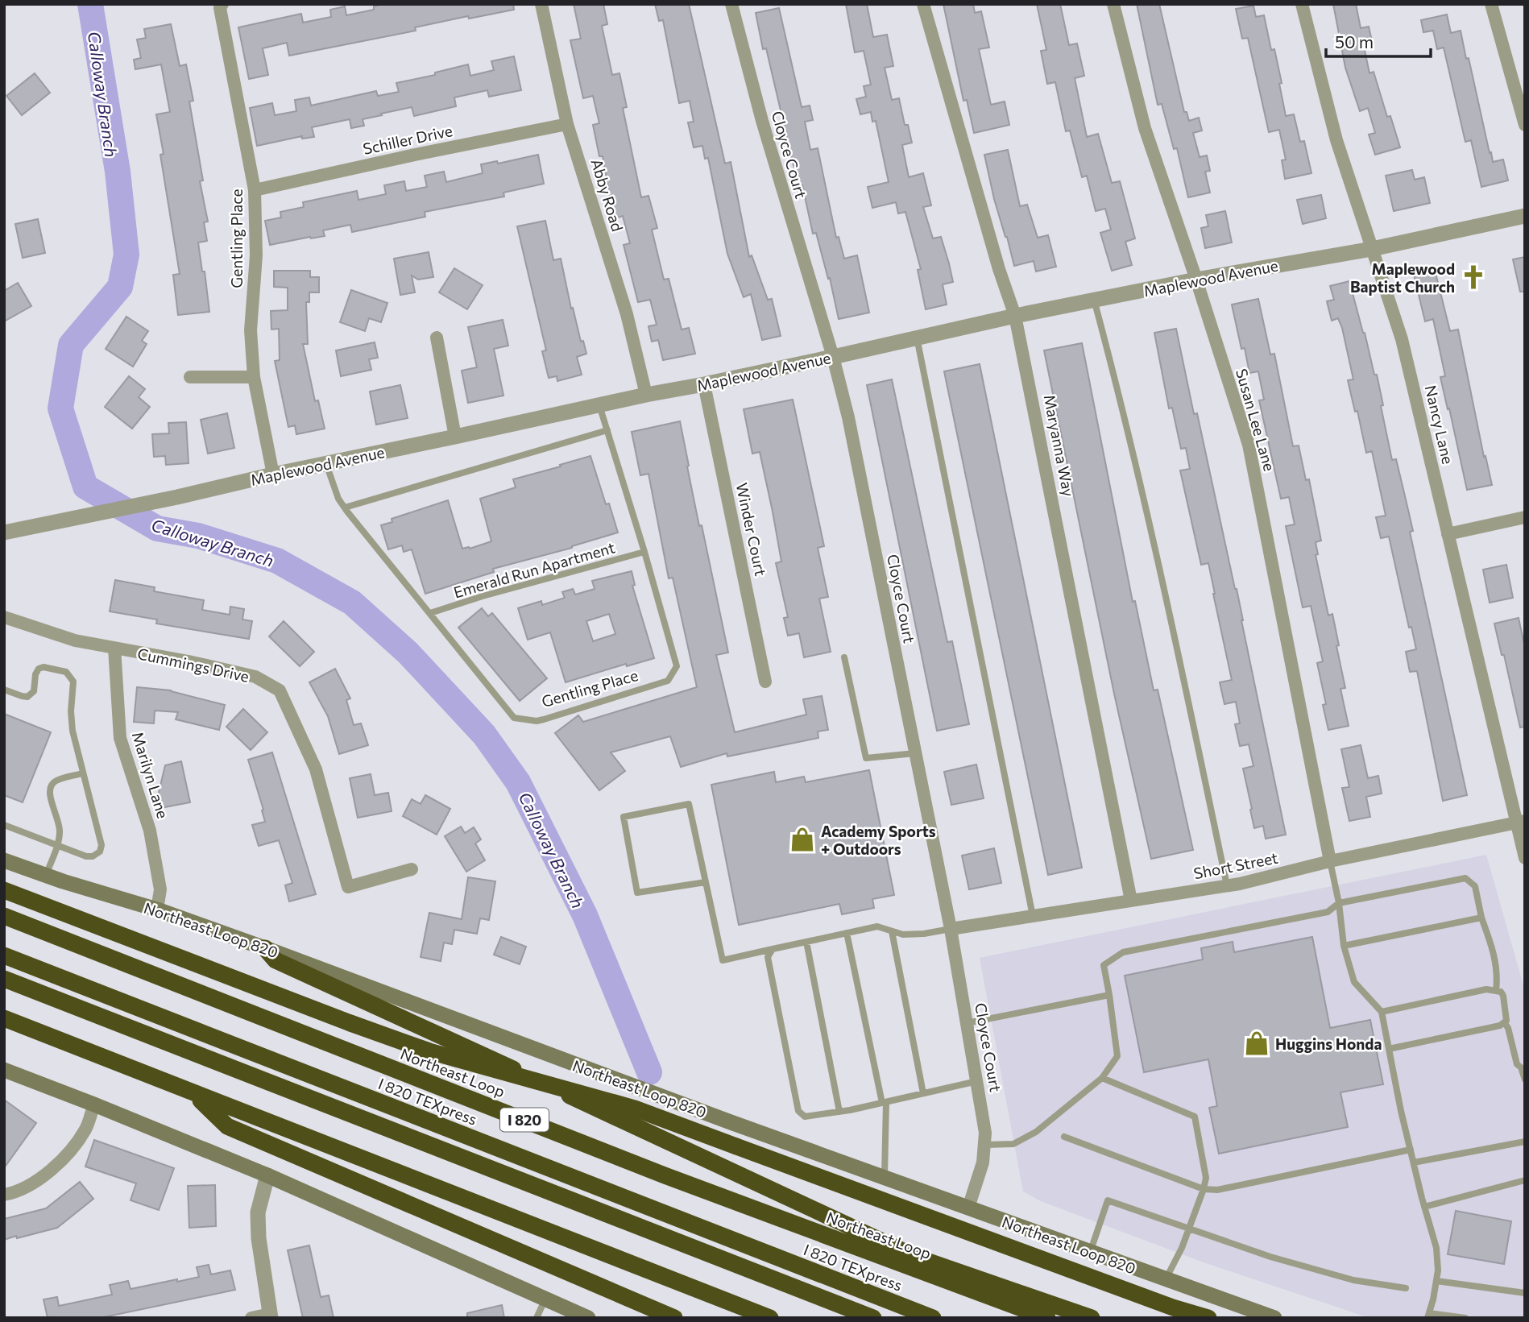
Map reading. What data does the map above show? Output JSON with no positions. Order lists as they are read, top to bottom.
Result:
{
  "streets": {
    "highway": ["Northeast Loop", "I 820 TEXpress", "I 820"],
    "main road": ["Northeast Loop 820"],
    "street": [
      "Schiller Drive",
      "Cloyce Court",
      "Abby Road",
      "Gentling Place",
      "Maplewood Avenue",
      "Susan Lee Lane",
      "Nancy Lane",
      "Maryanna Way",
      "Winder Court",
      "Cummings Drive",
      "Marilyn Lane",
      "Short Street"
    ],
    "lane": ["Emerald Run Apartment"]
  },
  "crossings": [
    ["Schiller Drive", "Abby Road"],
    ["Schiller Drive", "Gentling Place"],
    ["Cloyce Court", "Maplewood Avenue"],
    ["Cloyce Court", "Short Street"],
    ["Cloyce Court", "Northeast Loop 820"],
    ["Abby Road", "Maplewood Avenue"],
    ["Gentling Place", "Maplewood Avenue"],
    ["Gentling Place", "Emerald Run Apartment"],
    ["Maplewood Avenue", "Susan Lee Lane"],
    ["Maplewood Avenue", "Nancy Lane"],
    ["Maplewood Avenue", "Maryanna Way"],
    ["Maplewood Avenue", "Winder Court"],
    ["Susan Lee Lane", "Short Street"],
    ["Nancy Lane", "Short Street"],
    ["Maryanna Way", "Short Street"],
    ["Cummings Drive", "Marilyn Lane"],
    ["Marilyn Lane", "Northeast Loop 820"]
  ],
  "water": ["Calloway Branch"],
  "places": {
    "church": ["Maplewood Baptist Church"],
    "shop": ["Academy Sports + Outdoors", "Huggins Honda"]
  },
  "scale_bar": "50 m"
}
